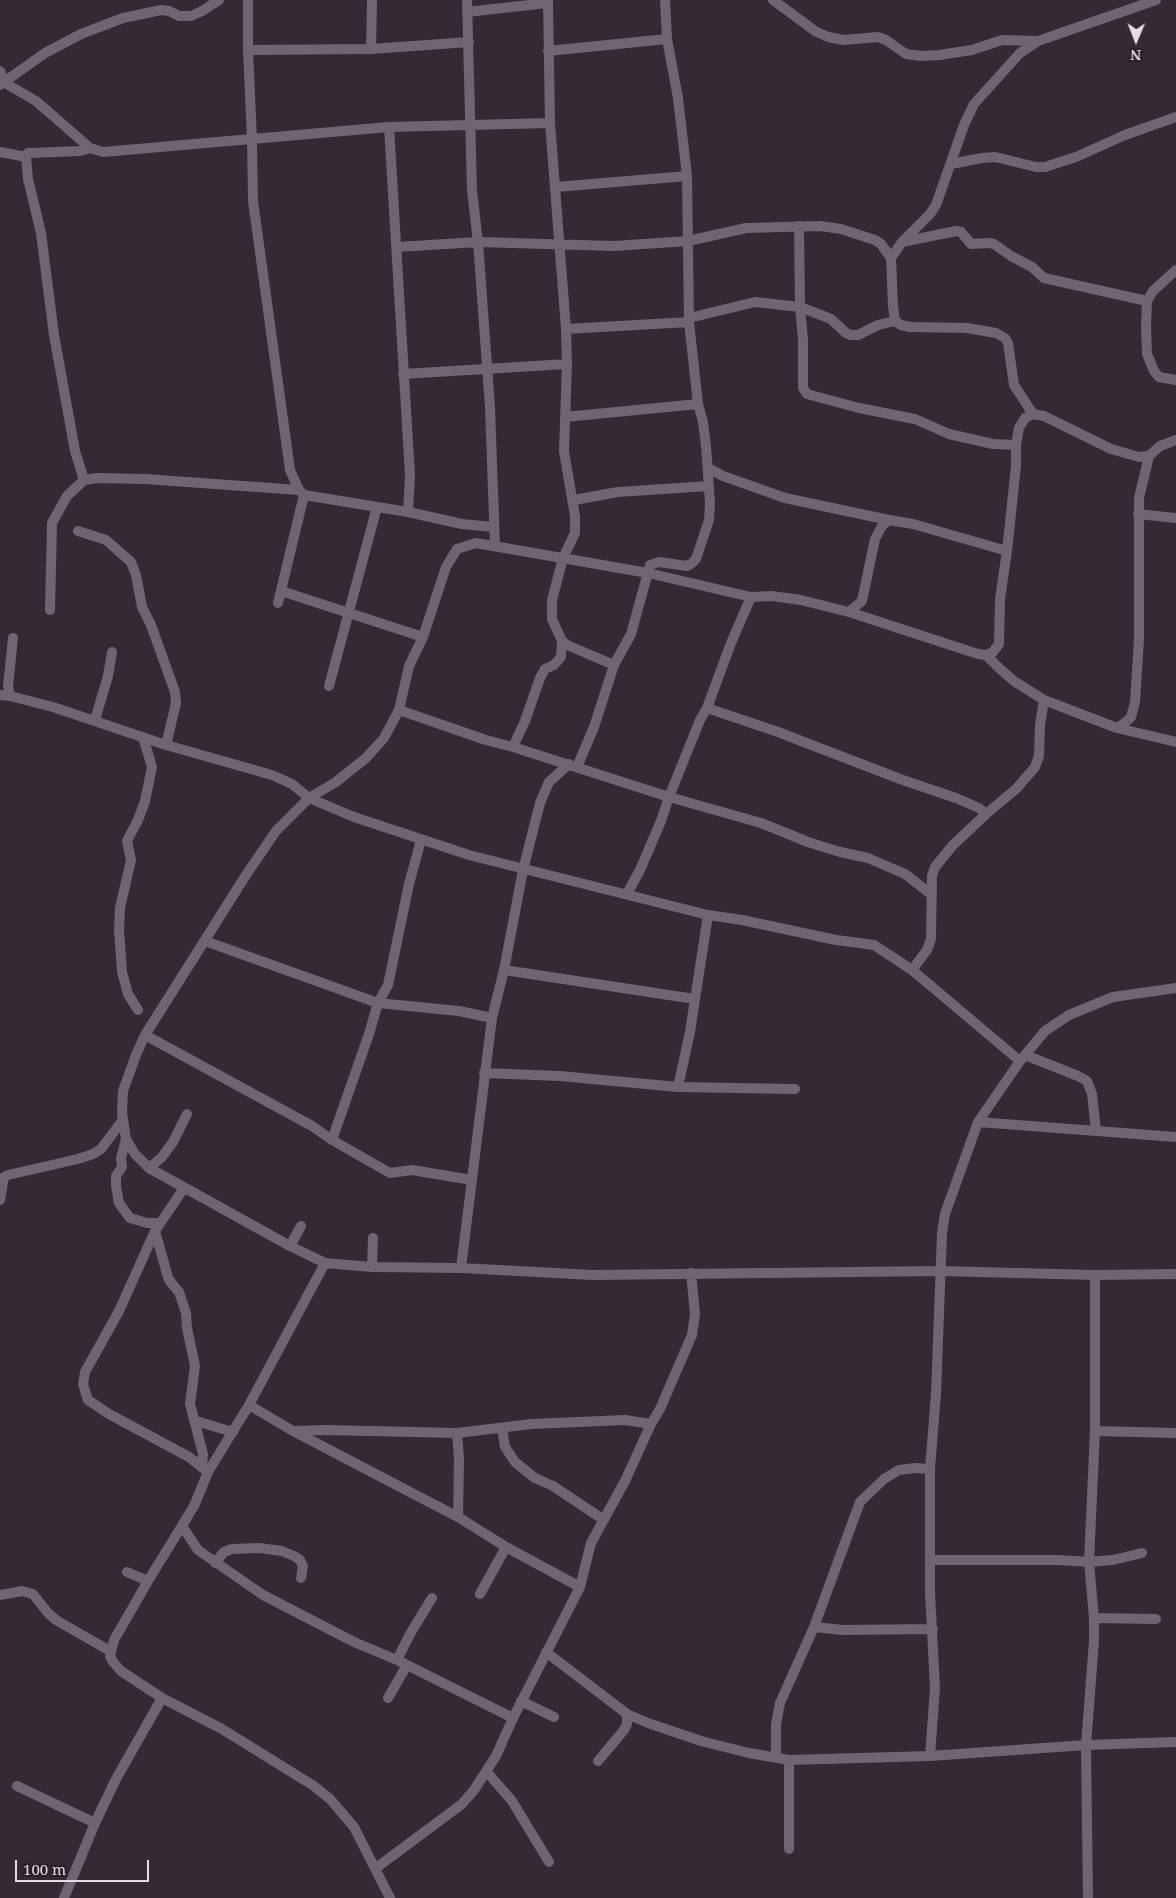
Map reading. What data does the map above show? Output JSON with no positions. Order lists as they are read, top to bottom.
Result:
{
  "scale_bar": "100 m",
  "north": "bottom"
}
